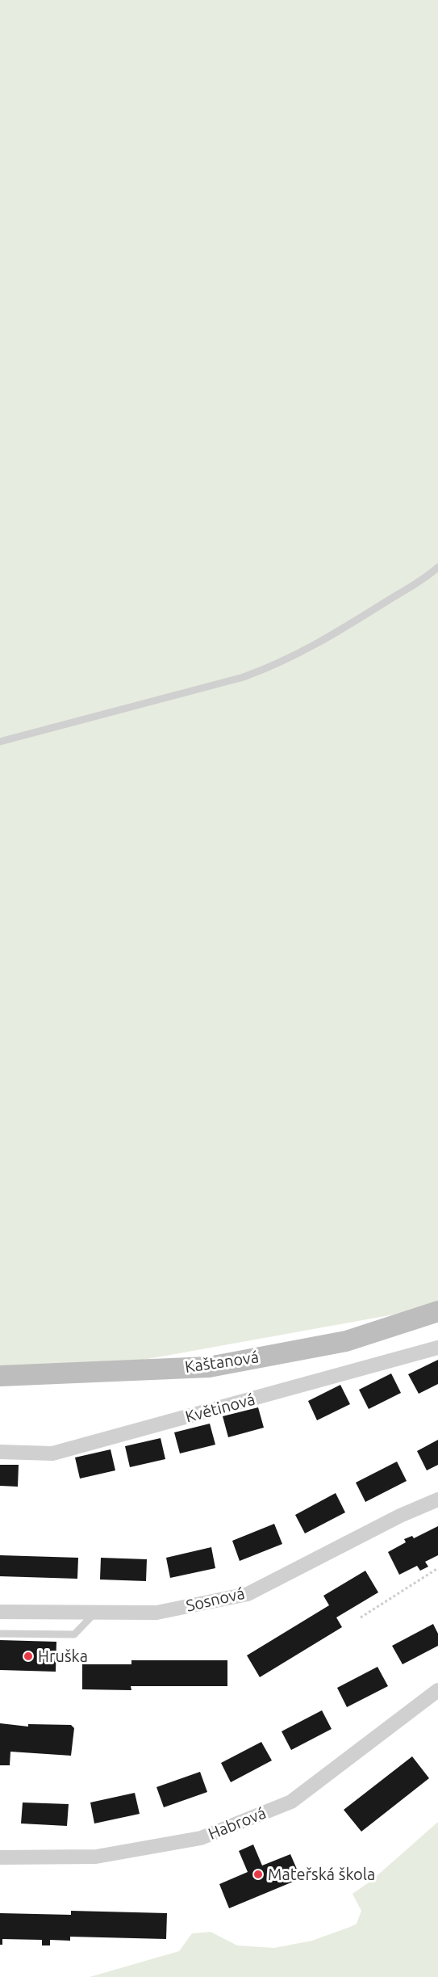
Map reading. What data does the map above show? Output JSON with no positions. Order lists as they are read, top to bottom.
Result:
{
  "streets": {
    "street": [
      "Kaštanová",
      "Květinová",
      "Sosnová",
      "Habrová"
    ]
  },
  "places": ["Hruška", "Mateřská škola"]
}
